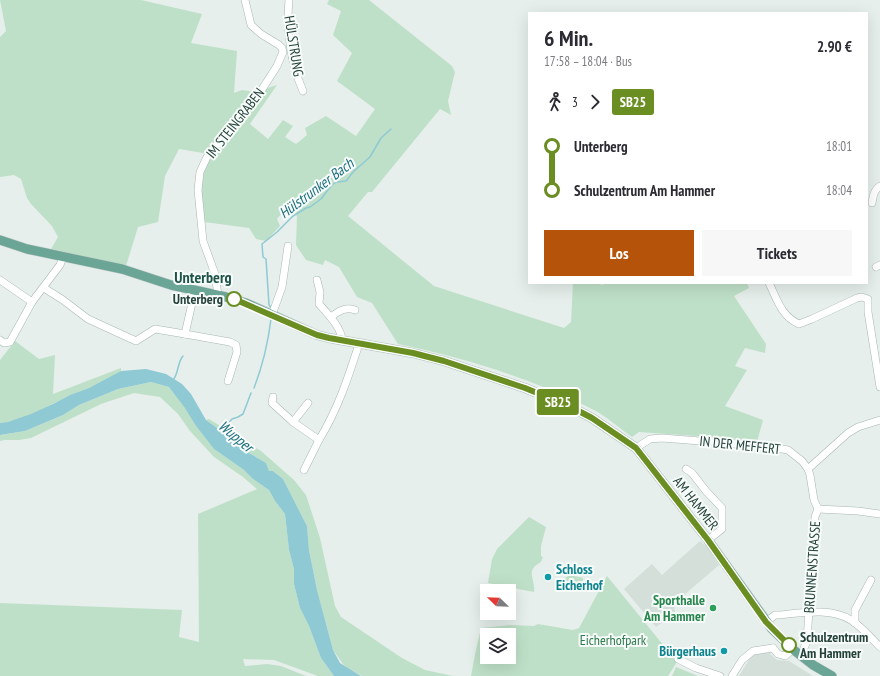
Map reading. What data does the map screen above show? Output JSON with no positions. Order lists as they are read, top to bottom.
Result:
{
  "streets": {
    "main road": ["AM HAMMER"],
    "street": [
      "HÜLSTRUNG",
      "IM STEINGRABEN",
      "IN DER MEFFERT",
      "BRUNNENSTRASSE"
    ]
  },
  "crossings": [
    ["IN DER MEFFERT", "AM HAMMER"]
  ],
  "districts": ["Unterberg"],
  "water": ["Hülstrunker Bach", "Wupper"],
  "parks": ["Eicherhofpark"],
  "places": [
    "Unterberg",
    "Schloss Eicherhof",
    "Sporthalle Am Hammer",
    "Schulzentrum Am Hammer",
    "Bürgerhaus"
  ],
  "lines": ["bus line SB25"],
  "north": "top left",
  "page": {
    "on_map": "SB25",
    "heading": ["6 Min.", "17:58 – 18:04 · Bus", "2.90 €"],
    "legs": ["3", "SB25"],
    "list": [
      {
        "name": "Unterberg",
        "value": "18:01"
      },
      {
        "name": "Schulzentrum Am Hammer",
        "value": "18:04"
      }
    ],
    "buttons": ["Los", "Tickets"]
  }
}
